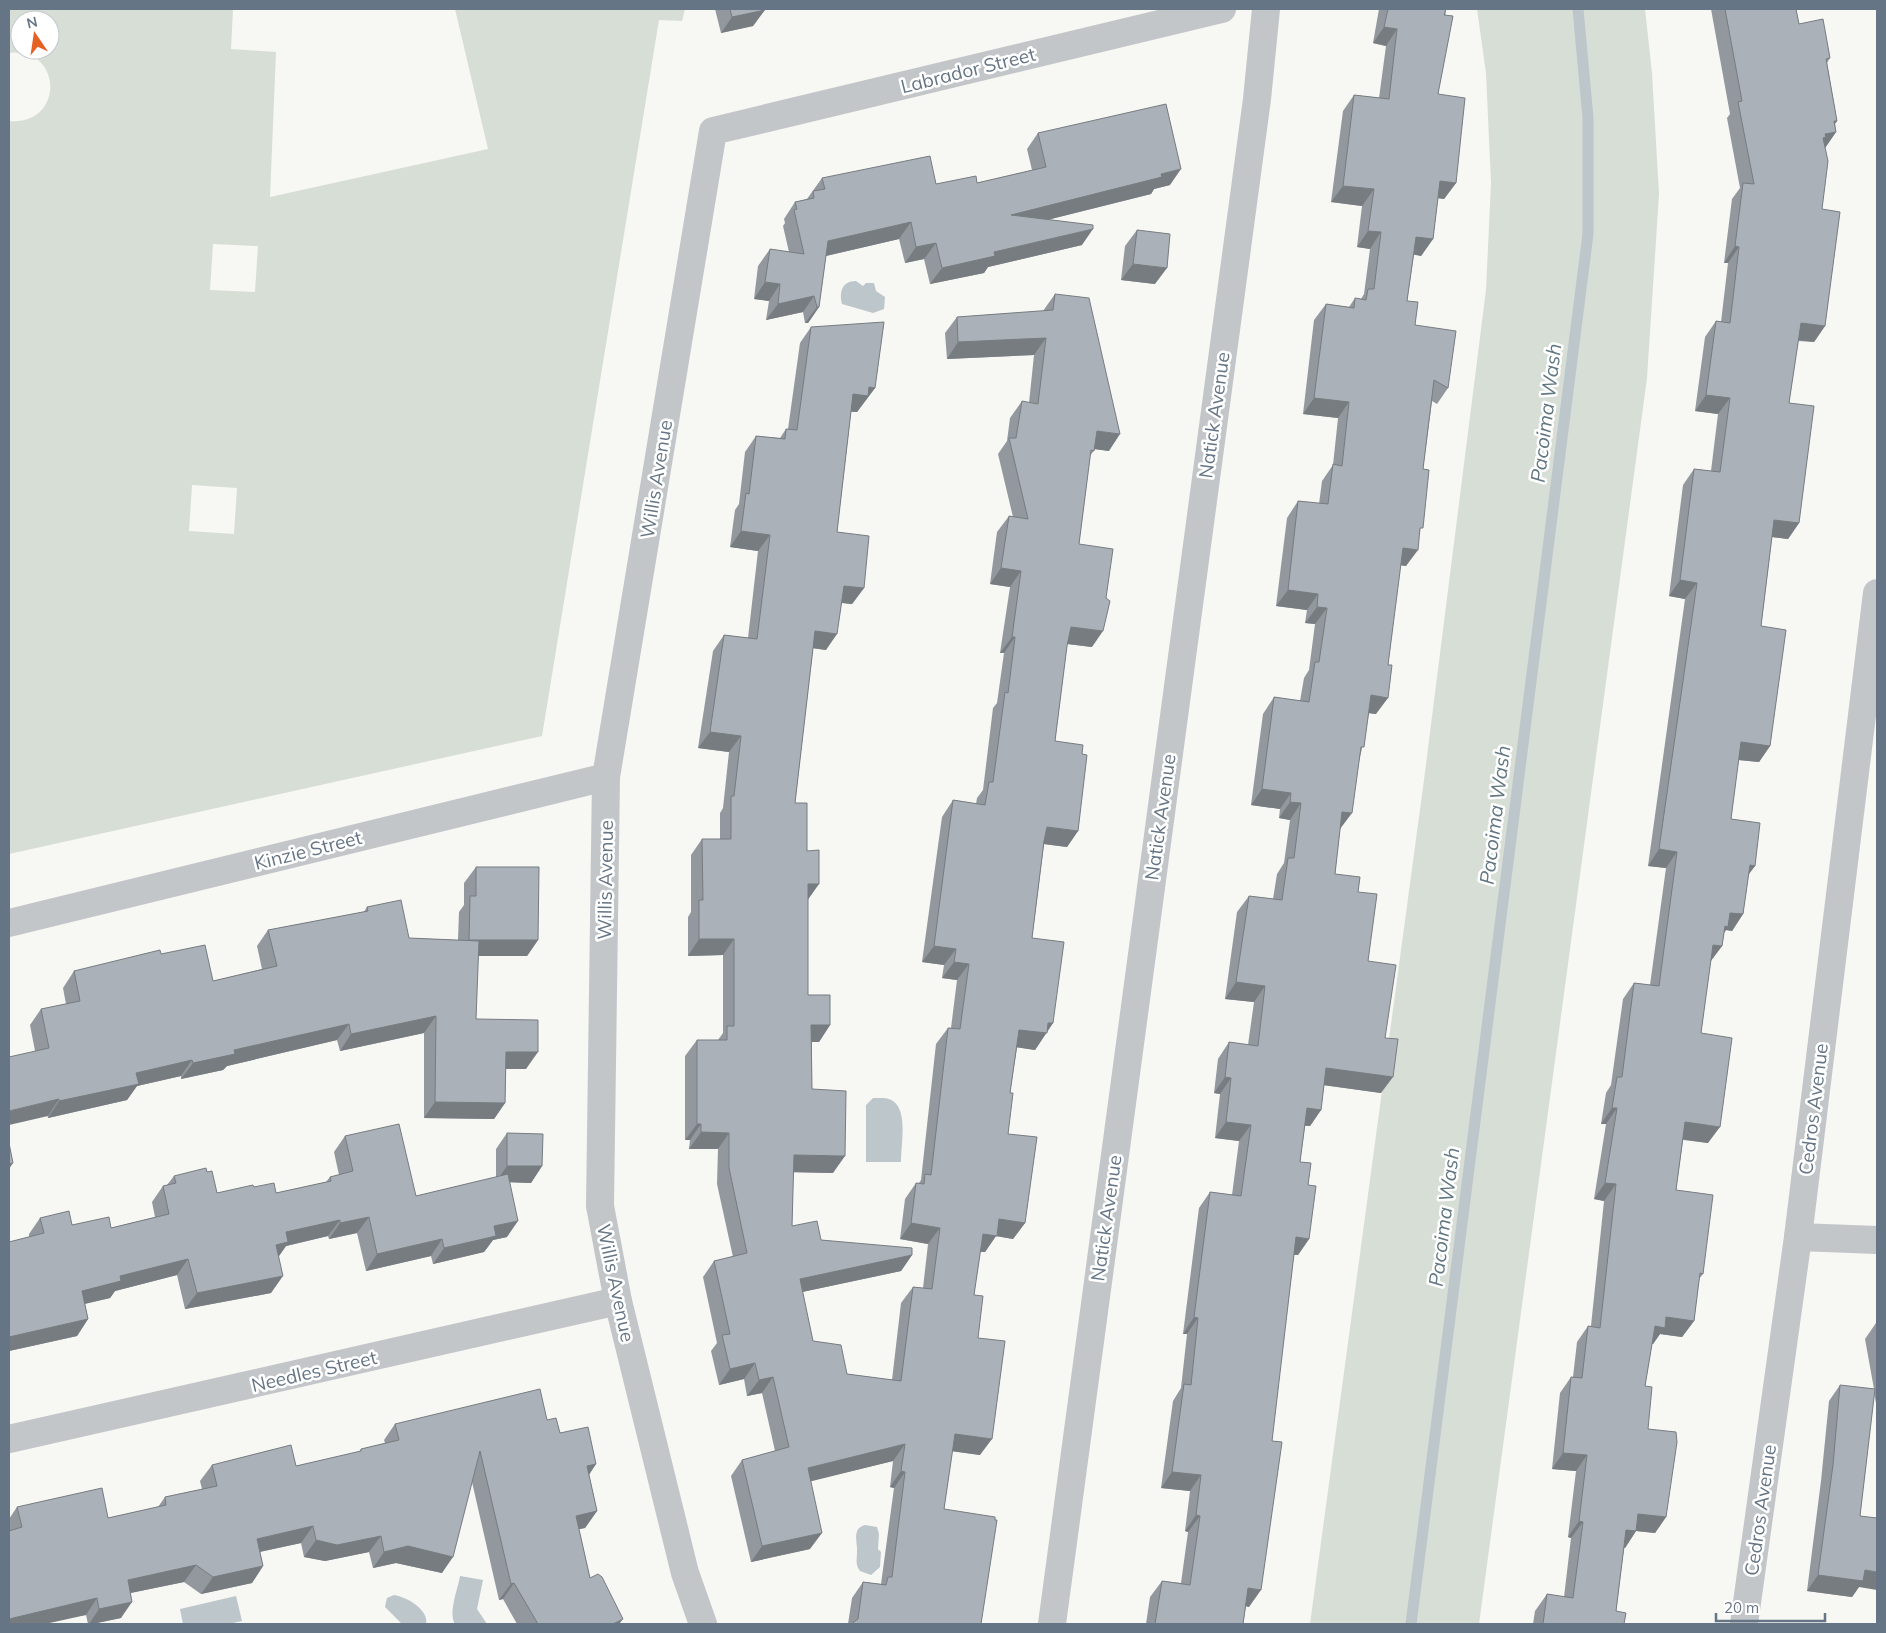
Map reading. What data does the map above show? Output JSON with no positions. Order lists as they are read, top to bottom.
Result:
{
  "streets": {
    "street": [
      "Labrador Street",
      "Natick Avenue",
      "Willis Avenue",
      "Kinzie Street",
      "Cedros Avenue",
      "Needles Street"
    ]
  },
  "crossings": [
    ["Labrador Street", "Willis Avenue"],
    ["Willis Avenue", "Kinzie Street"],
    ["Willis Avenue", "Needles Street"]
  ],
  "water": ["Pacoima Wash"],
  "scale_bar": "20 m",
  "north": "top"
}
